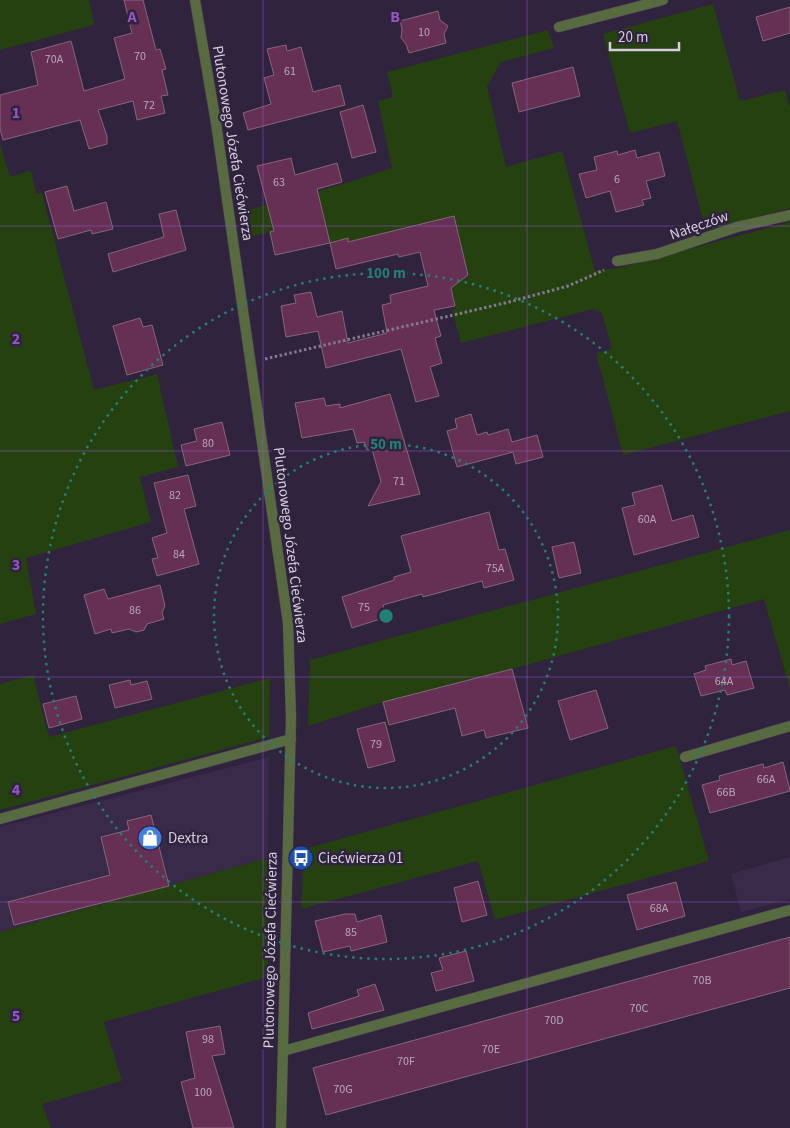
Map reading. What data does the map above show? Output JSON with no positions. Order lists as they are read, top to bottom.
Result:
{
  "streets": {
    "street": ["Plutonowego Józefa Ciećwierza", "Nałęczów"]
  },
  "places": {
    "shop": ["Dextra"],
    "bus stop": ["Ciećwierza 01"]
  },
  "house_numbers": [
    "10",
    "70",
    "70A",
    "61",
    "72",
    "6",
    "63",
    "80",
    "71",
    "82",
    "60A",
    "84",
    "75A",
    "75",
    "86",
    "64A",
    "79",
    "66A",
    "66B",
    "68A",
    "85",
    "70B",
    "70C",
    "70D",
    "98",
    "70E",
    "70F",
    "70G",
    "100"
  ],
  "scale_bar": "20 m",
  "grid": {
    "columns": ["A", "B"],
    "rows": [
      "1",
      "2",
      "3",
      "4",
      "5"
    ]
  },
  "rings": ["100 m", "50 m"]
}
